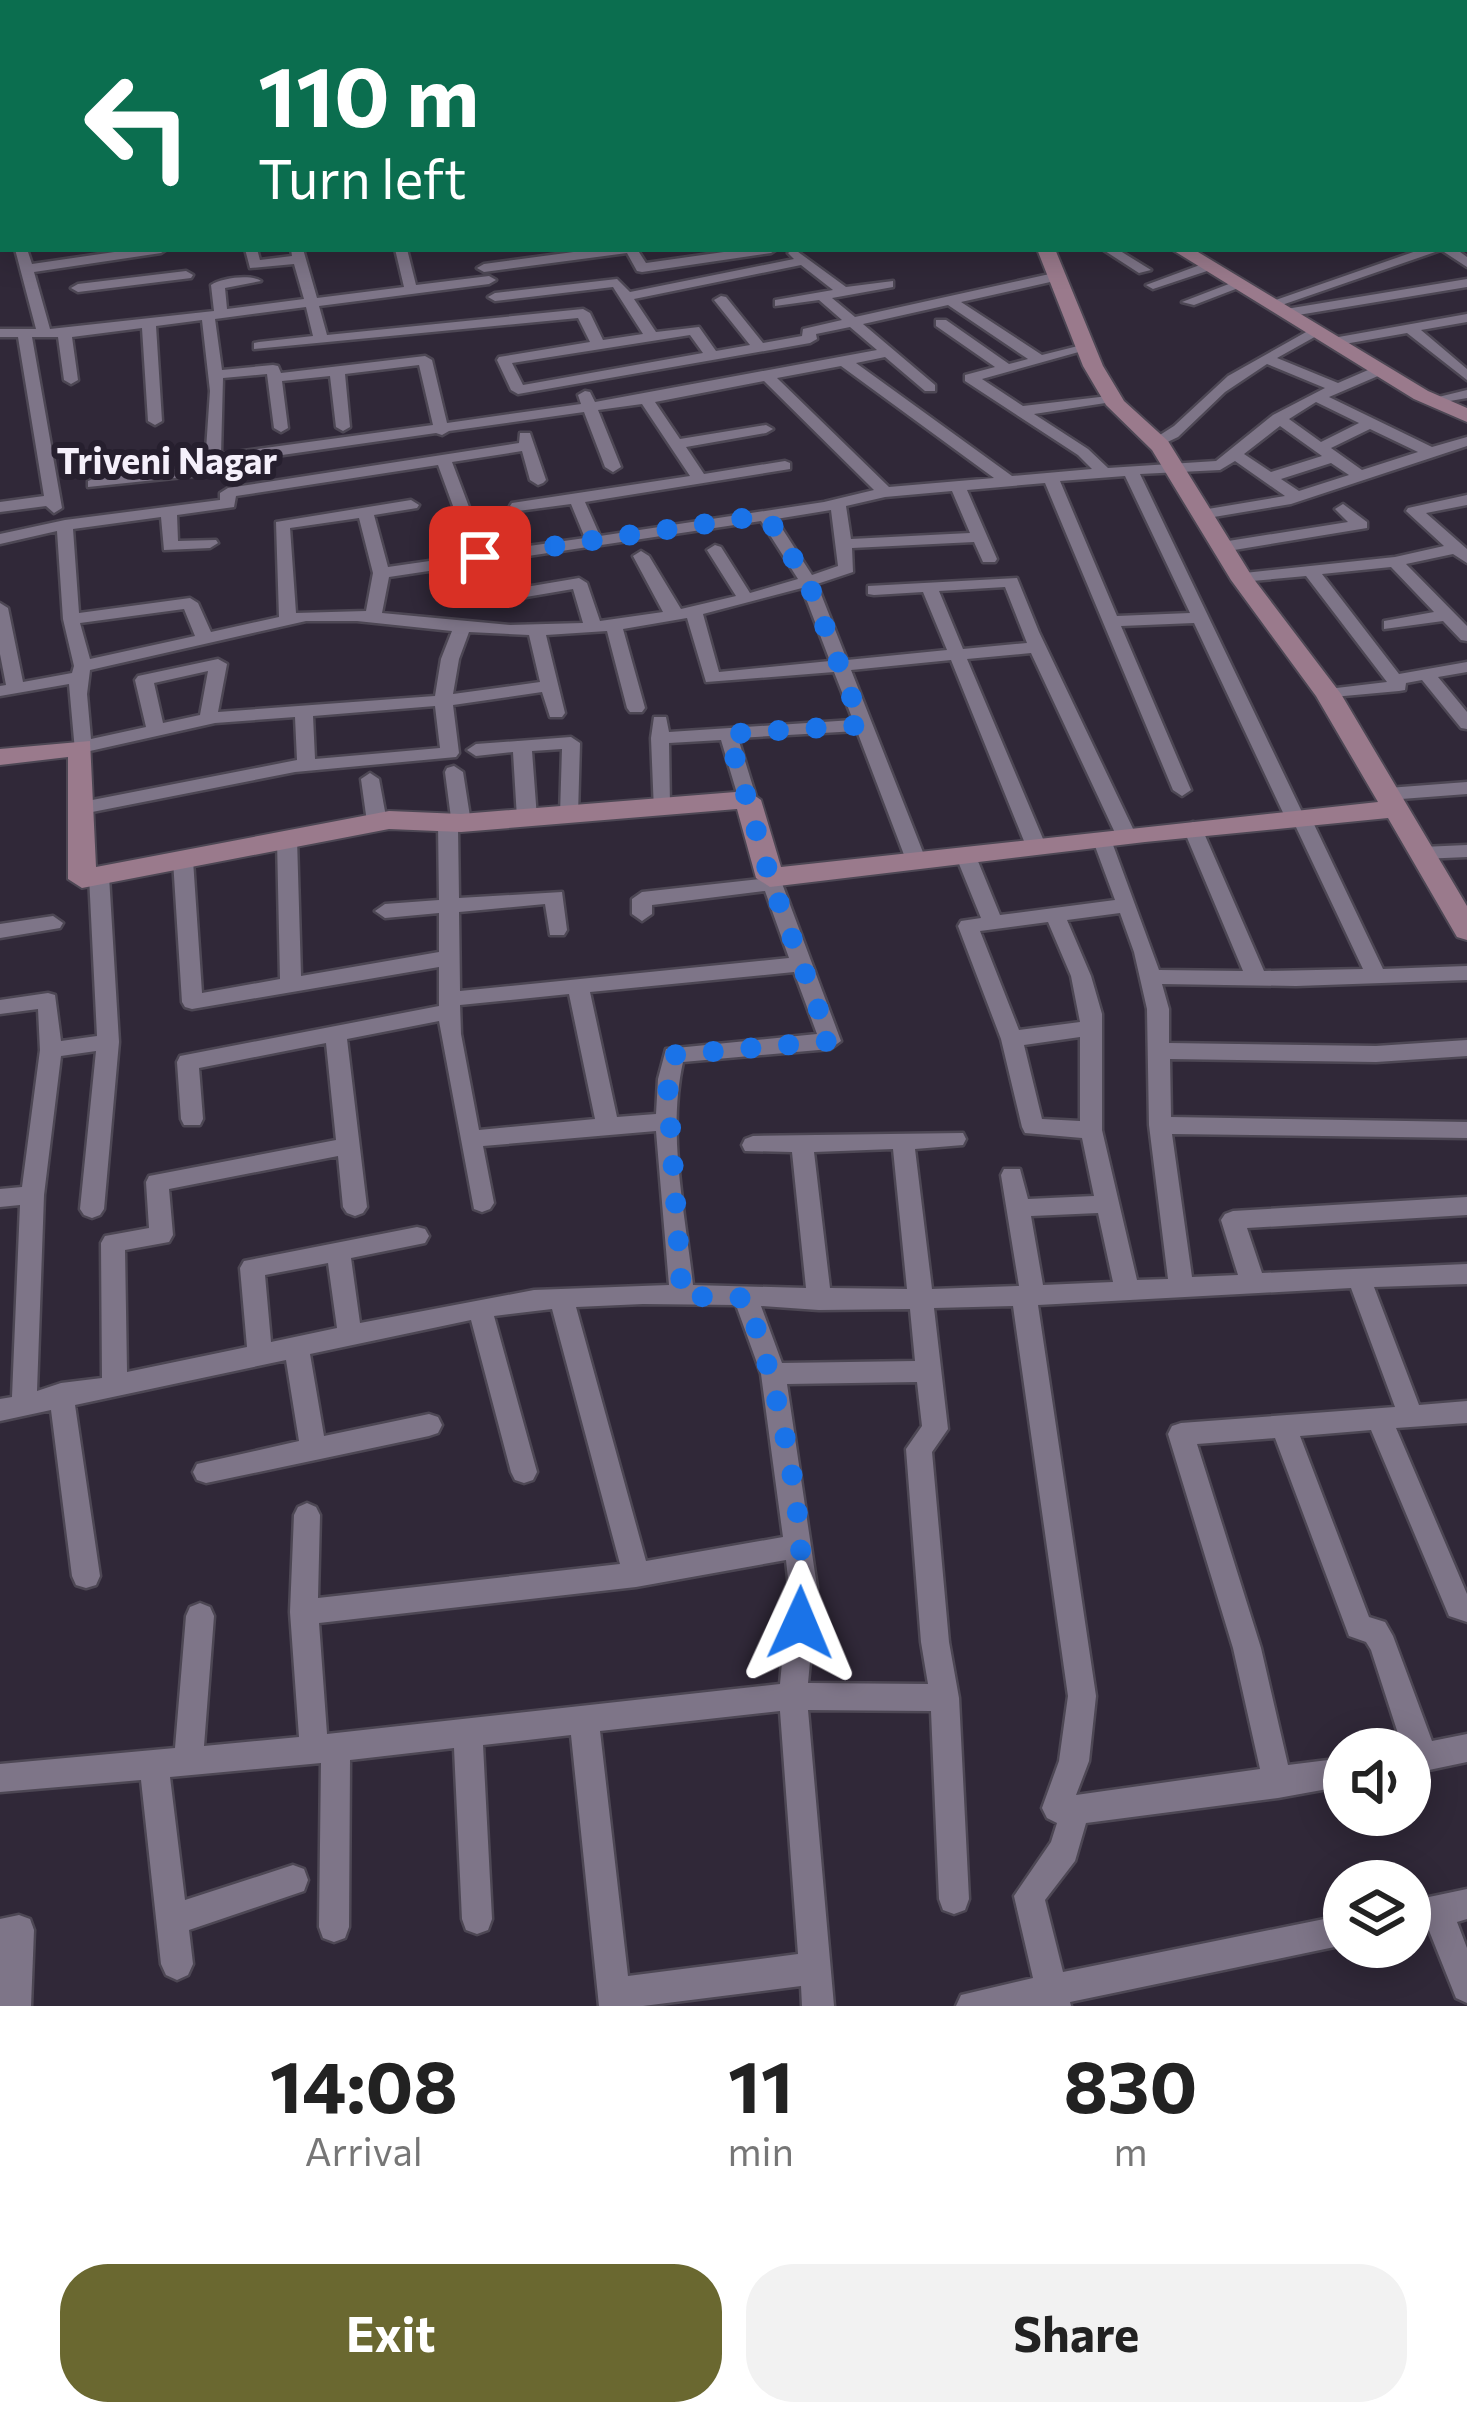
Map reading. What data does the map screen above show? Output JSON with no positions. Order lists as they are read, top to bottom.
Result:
{
  "districts": ["Triveni Nagar"],
  "page": {
    "turn": ["110 m", "Turn left"],
    "eta": [
      "14:08",
      "Arrival",
      "11",
      "min",
      "830",
      "m"
    ],
    "buttons": ["Exit", "Share"]
  }
}
